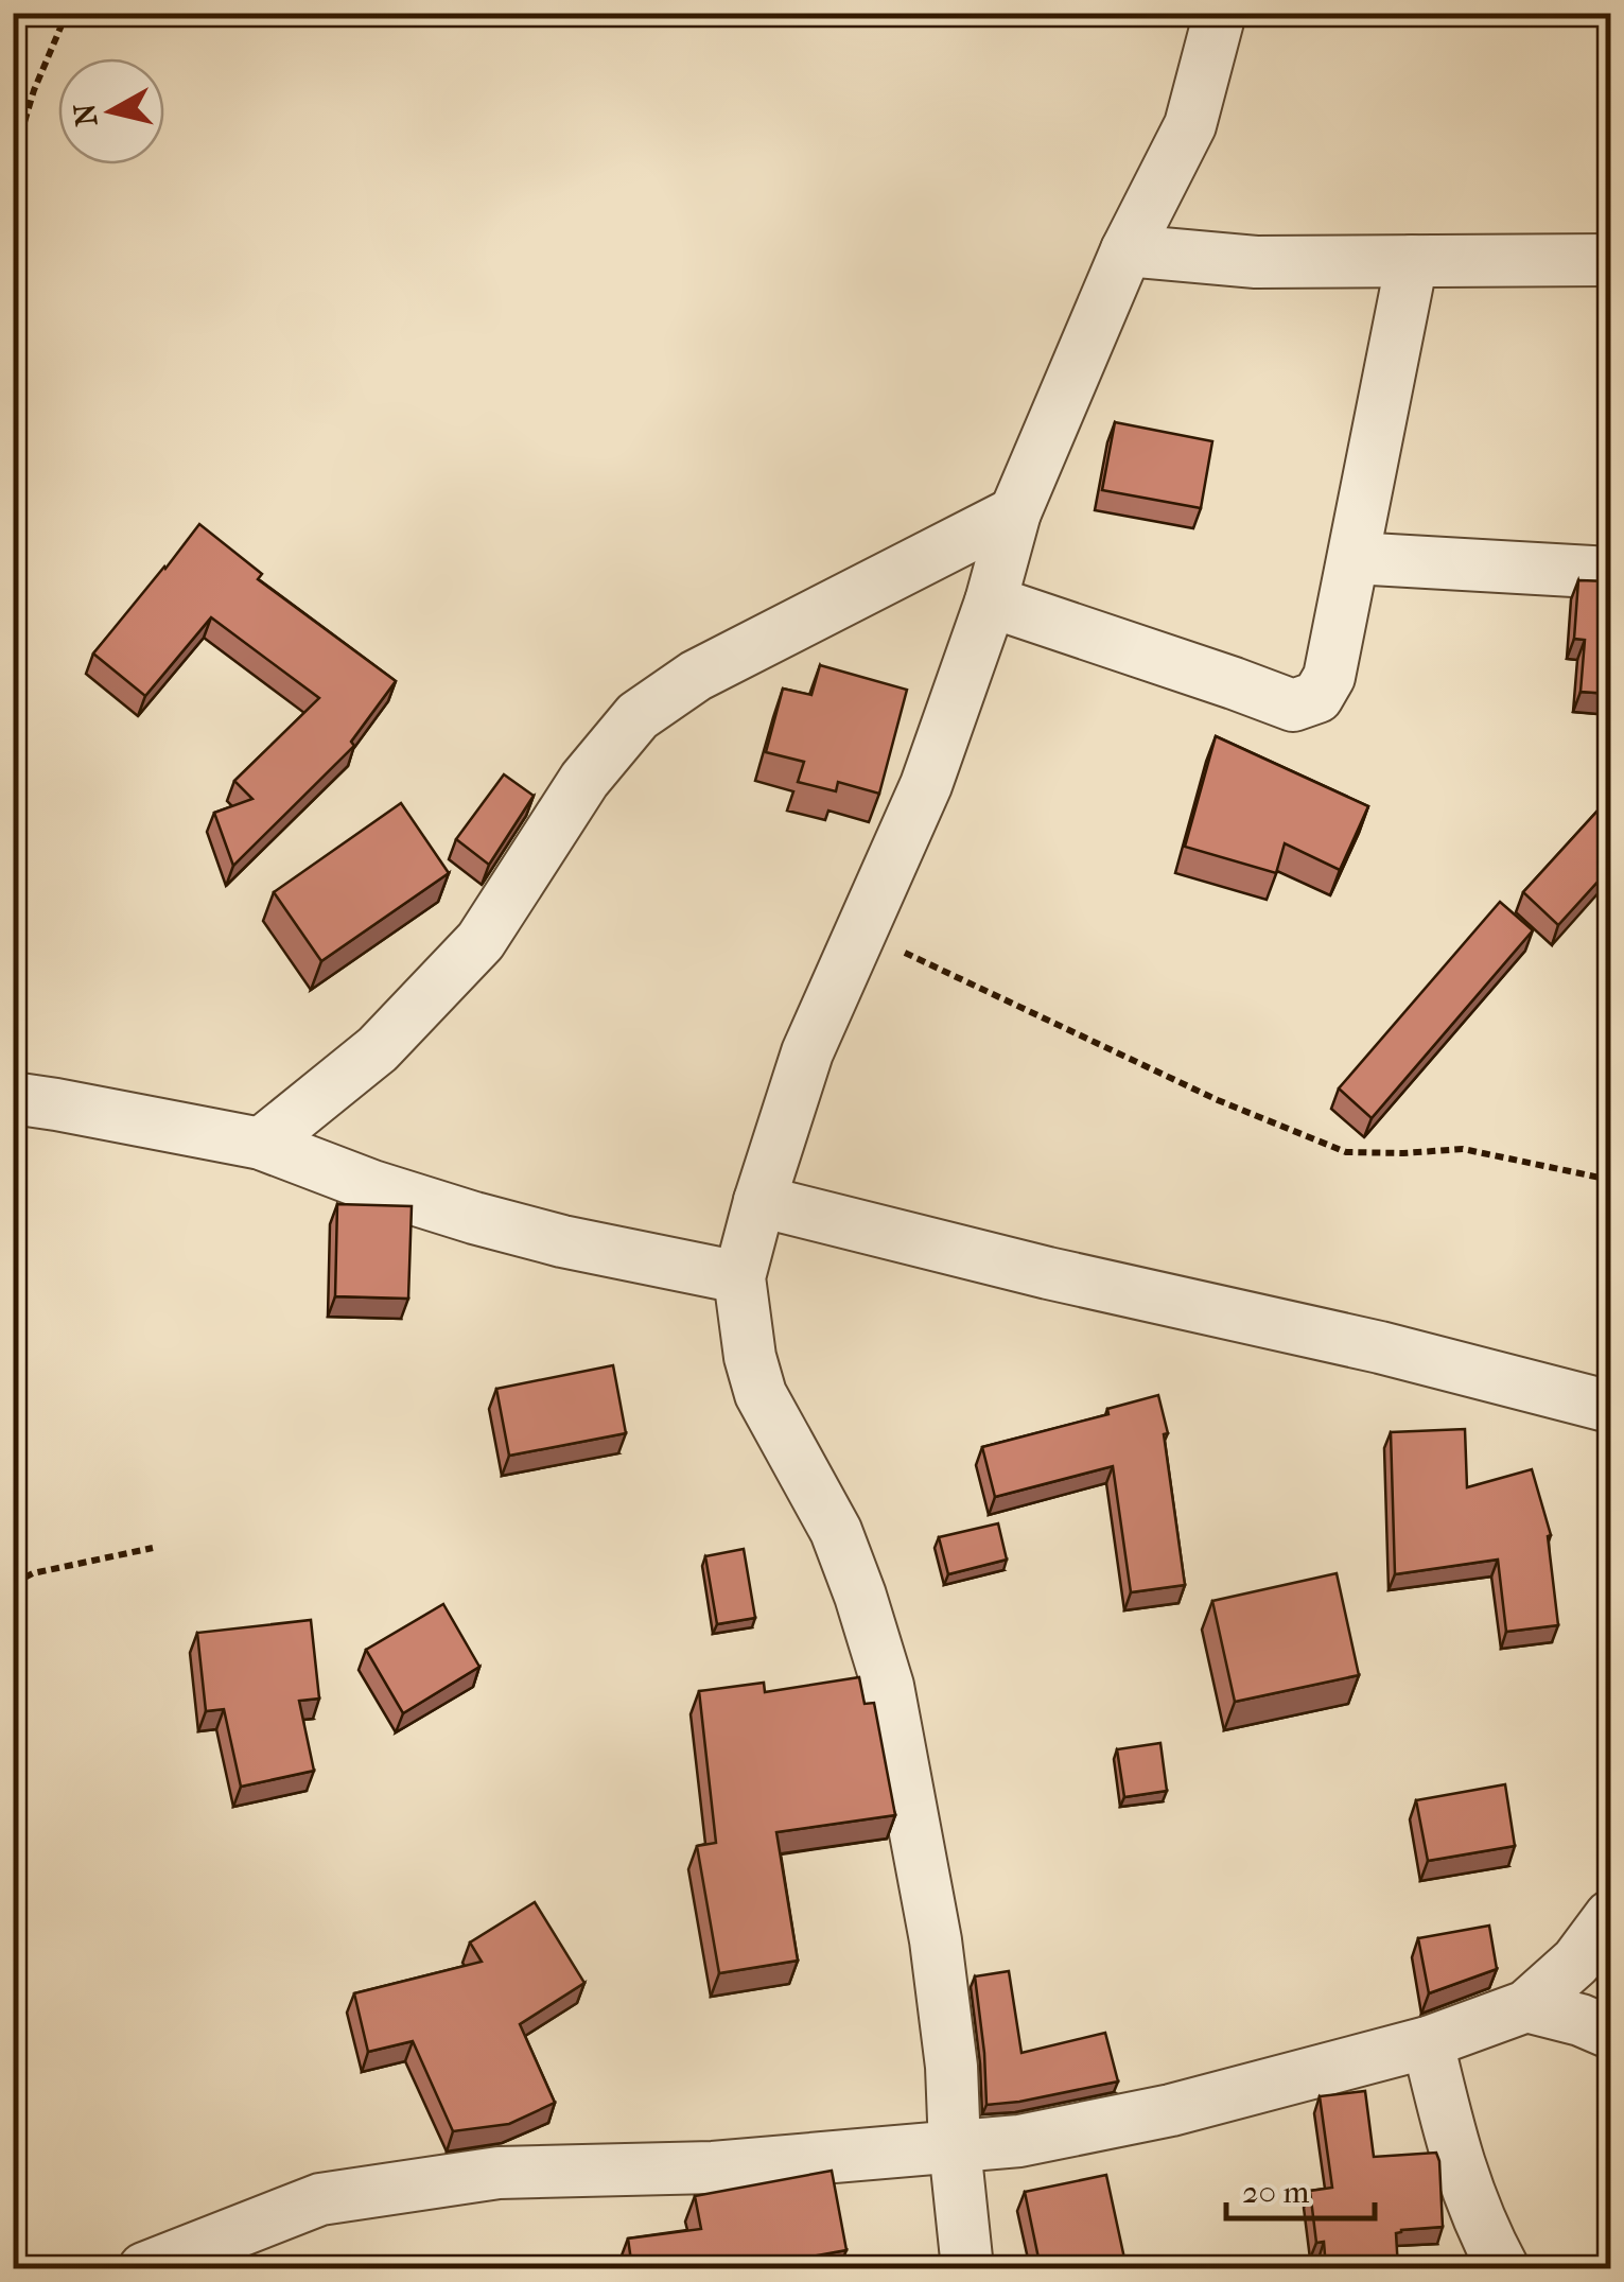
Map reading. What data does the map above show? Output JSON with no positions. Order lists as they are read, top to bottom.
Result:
{
  "scale_bar": "20 m",
  "north": "left"
}
